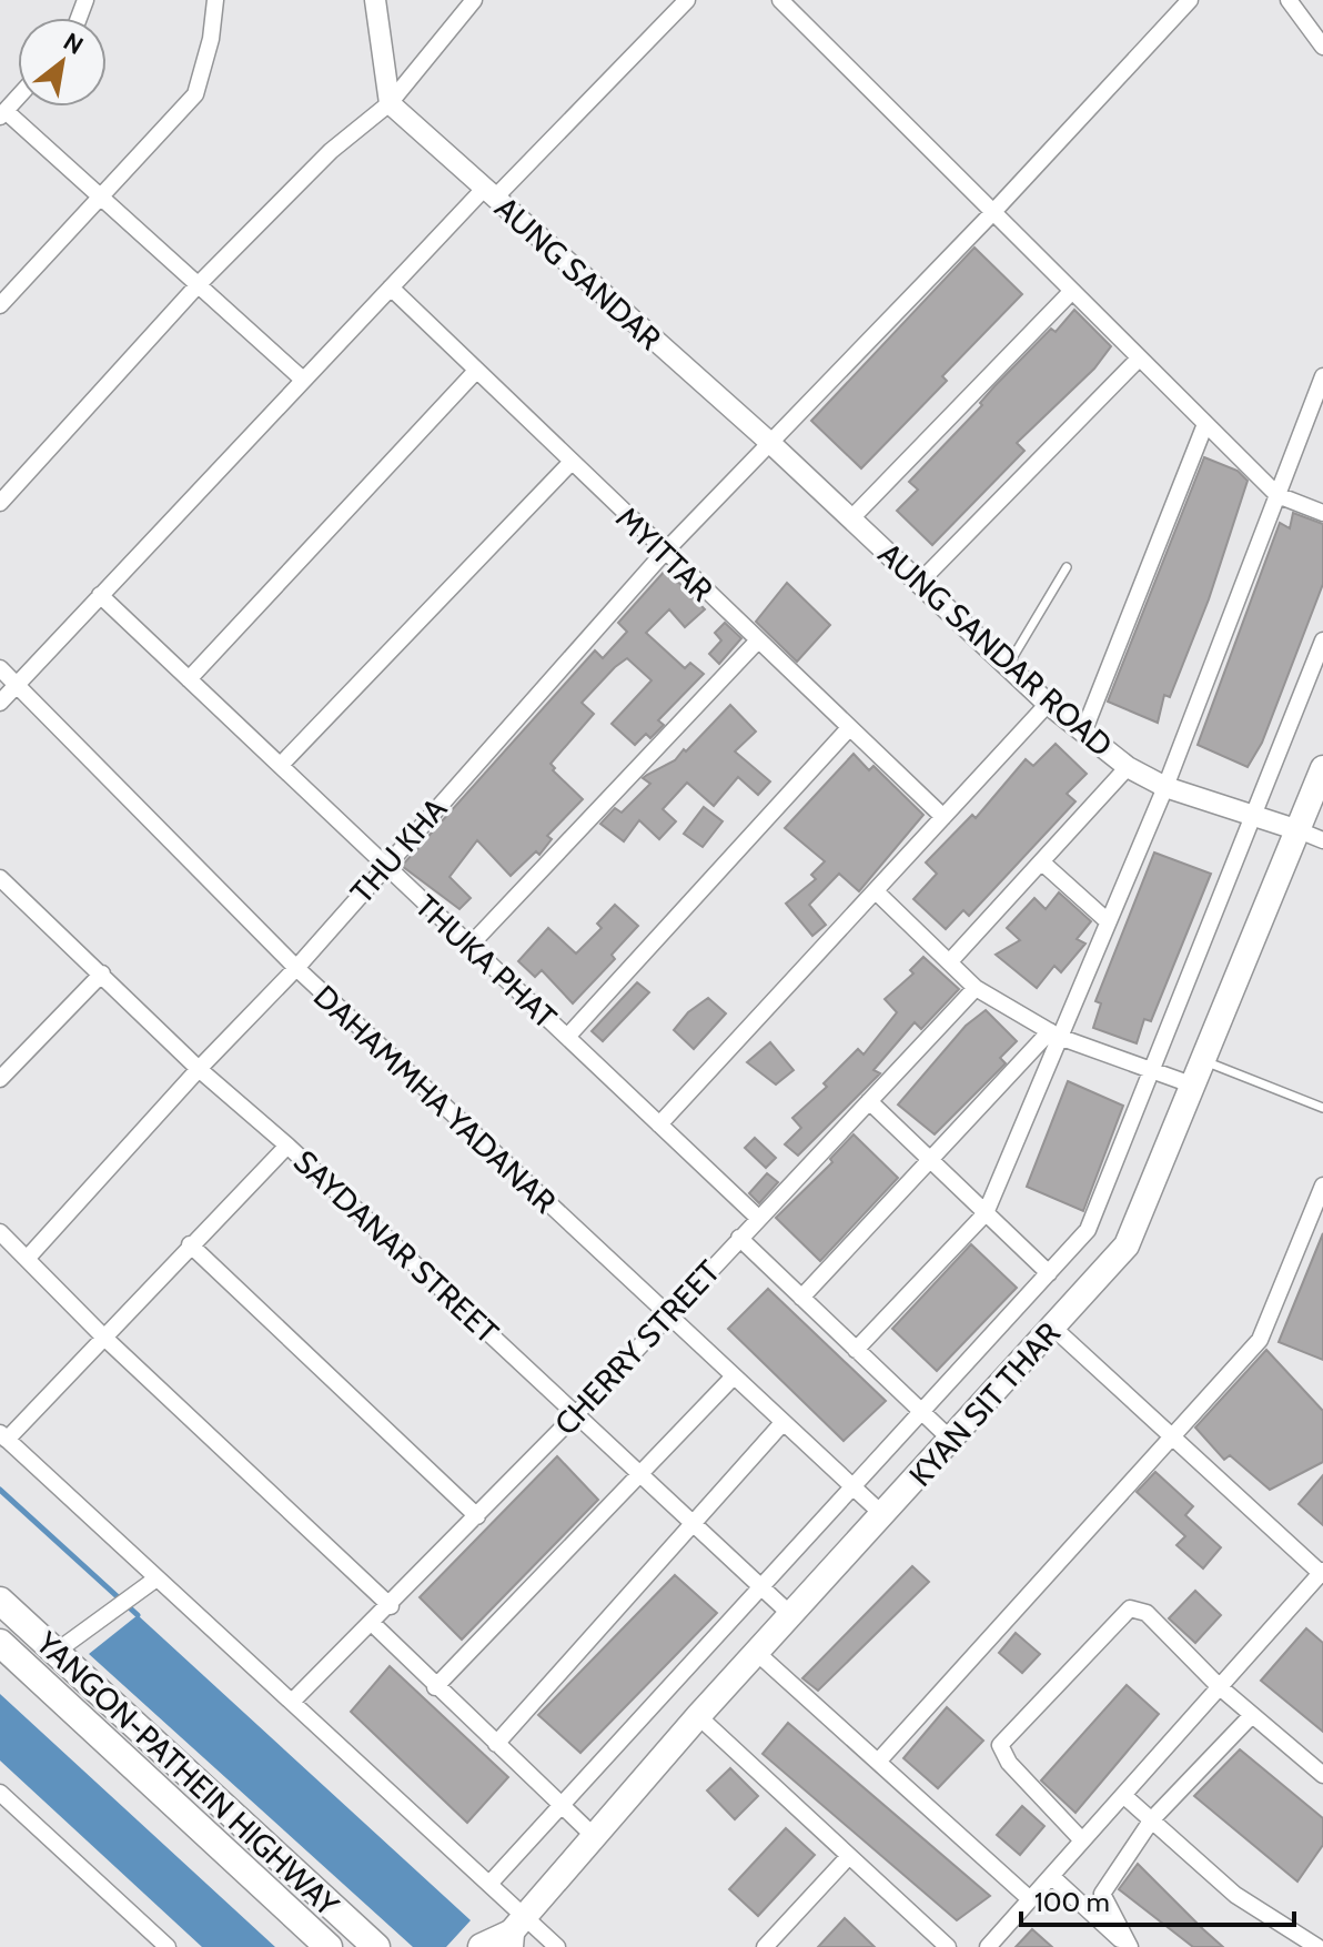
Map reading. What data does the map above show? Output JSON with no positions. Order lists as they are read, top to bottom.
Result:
{
  "streets": {
    "main road": ["KYAN SIT THAR", "YANGON-PATHEIN HIGHWAY"],
    "street": [
      "AUNG SANDAR",
      "MYITTAR",
      "AUNG SANDAR ROAD",
      "THU KHA",
      "THUKA PHAT",
      "DAHAMMHA YADANAR",
      "SAYDANAR STREET",
      "CHERRY STREET"
    ]
  },
  "crossings": [
    ["AUNG SANDAR", "AUNG SANDAR ROAD"],
    ["AUNG SANDAR", "THU KHA"],
    ["MYITTAR", "THU KHA"],
    ["AUNG SANDAR ROAD", "THU KHA"],
    ["AUNG SANDAR ROAD", "KYAN SIT THAR"],
    ["THU KHA", "THUKA PHAT"],
    ["THU KHA", "DAHAMMHA YADANAR"],
    ["THU KHA", "SAYDANAR STREET"],
    ["THUKA PHAT", "CHERRY STREET"],
    ["DAHAMMHA YADANAR", "CHERRY STREET"],
    ["DAHAMMHA YADANAR", "KYAN SIT THAR"],
    ["SAYDANAR STREET", "CHERRY STREET"],
    ["SAYDANAR STREET", "KYAN SIT THAR"]
  ],
  "scale_bar": "100 m",
  "north": "top right"
}
